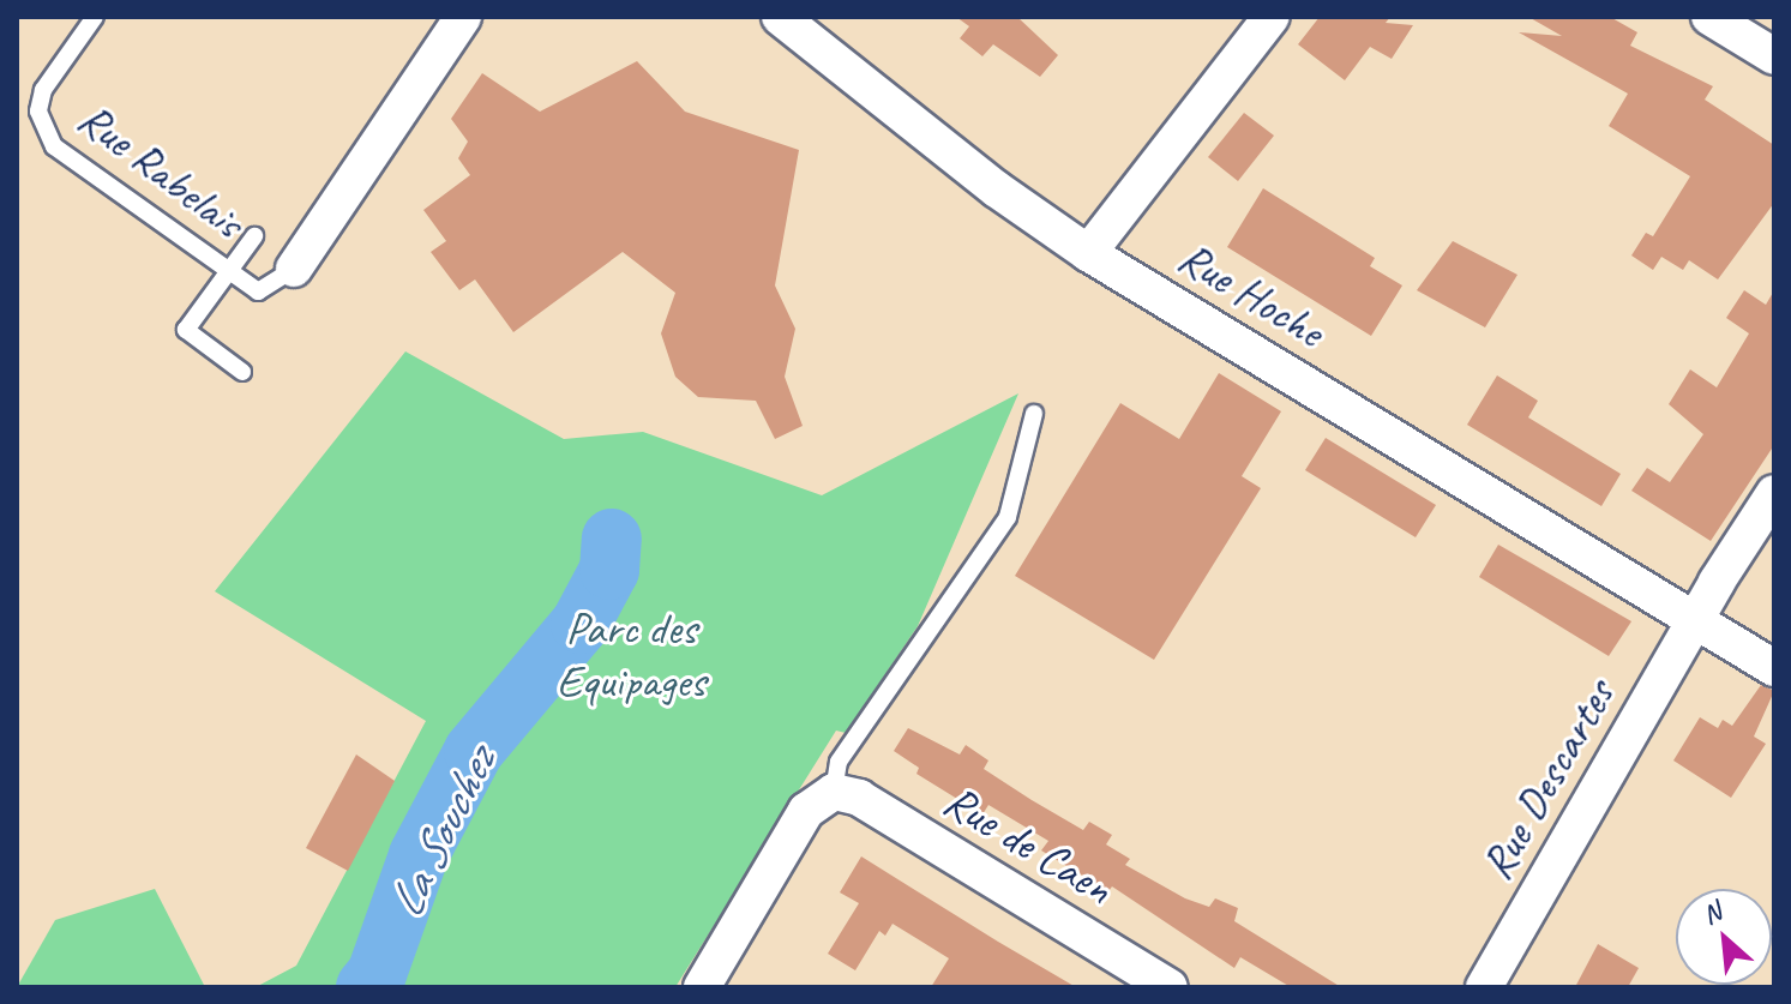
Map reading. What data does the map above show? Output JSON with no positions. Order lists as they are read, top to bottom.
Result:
{
  "streets": {
    "street": ["Rue Hoche", "Rue Descartes", "Rue de Caen"],
    "lane": ["Rue Rabelais"]
  },
  "crossings": [
    ["Rue Hoche", "Rue Descartes"]
  ],
  "water": ["La Souchez"],
  "parks": ["Parc des Equipages"],
  "north": "top left"
}
